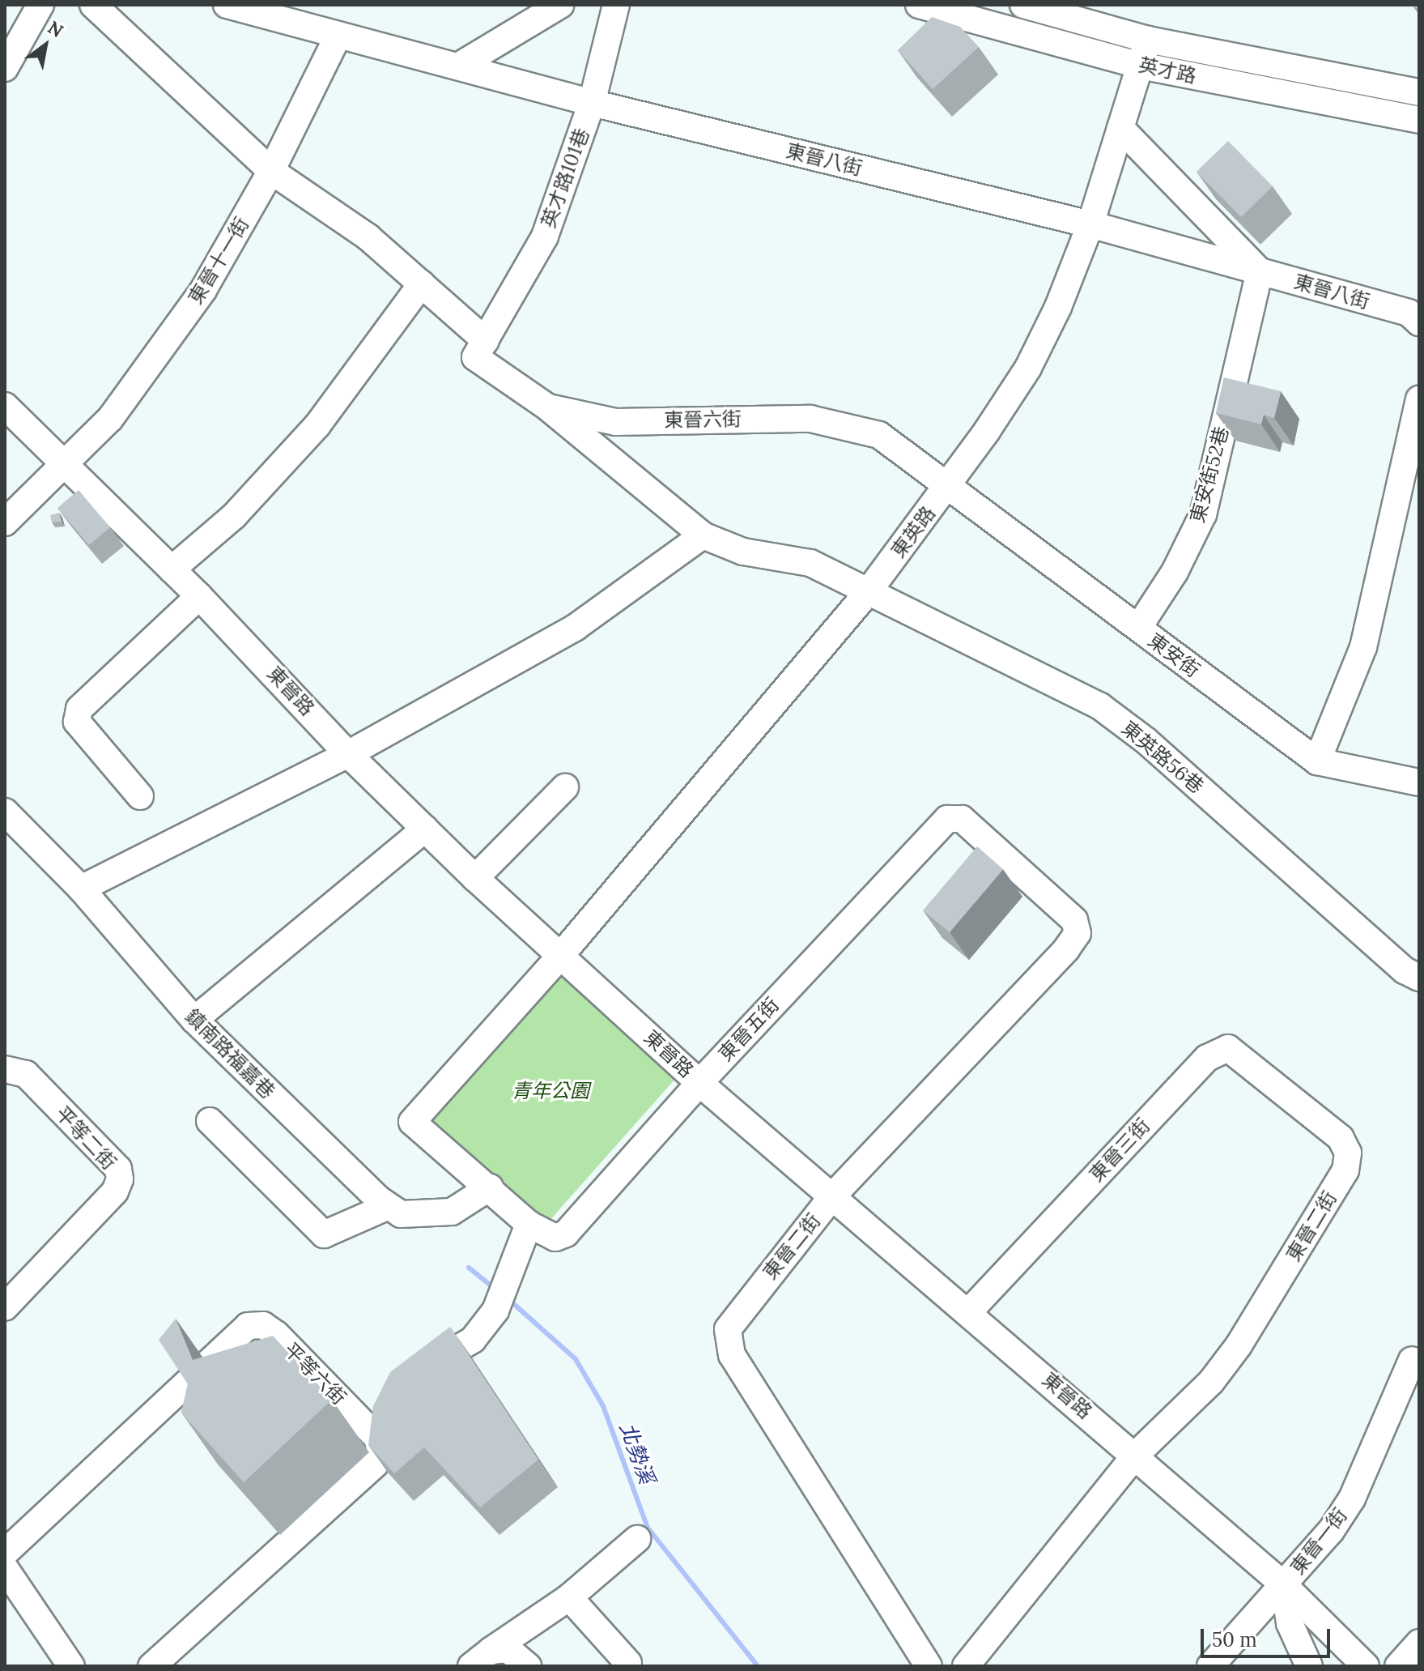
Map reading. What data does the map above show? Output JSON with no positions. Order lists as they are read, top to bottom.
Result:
{
  "streets": {
    "street": [
      "英才路",
      "東晉八街",
      "英才路101巷",
      "東晉十一街",
      "東晉六街",
      "東安街52巷",
      "東英路",
      "東安街",
      "東晉路",
      "東英路56巷",
      "東晉五街",
      "鎮南路福嘉巷",
      "平等二街",
      "東晉三街",
      "東晉二街",
      "平等六街",
      "東晉一街"
    ]
  },
  "crossings": [
    ["英才路", "東英路"],
    ["東晉八街", "英才路101巷"],
    ["東晉八街", "東晉十一街"],
    ["東晉八街", "東安街52巷"],
    ["東晉八街", "東英路"],
    ["英才路101巷", "東晉六街"],
    ["東晉十一街", "東晉路"],
    ["東晉六街", "東英路"],
    ["東晉六街", "東安街"],
    ["東晉六街", "東英路56巷"],
    ["東安街52巷", "東安街"],
    ["東英路", "東安街"],
    ["東英路", "東晉路"],
    ["東英路", "東英路56巷"],
    ["東英路", "東晉五街"],
    ["東晉路", "東晉五街"],
    ["東晉路", "東晉三街"],
    ["東晉路", "東晉二街"],
    ["東晉路", "東晉一街"],
    ["東晉五街", "東晉二街"],
    ["東晉三街", "東晉二街"]
  ],
  "water": ["北勢溪"],
  "parks": ["青年公園"],
  "scale_bar": "50 m",
  "north": "top right"
}
